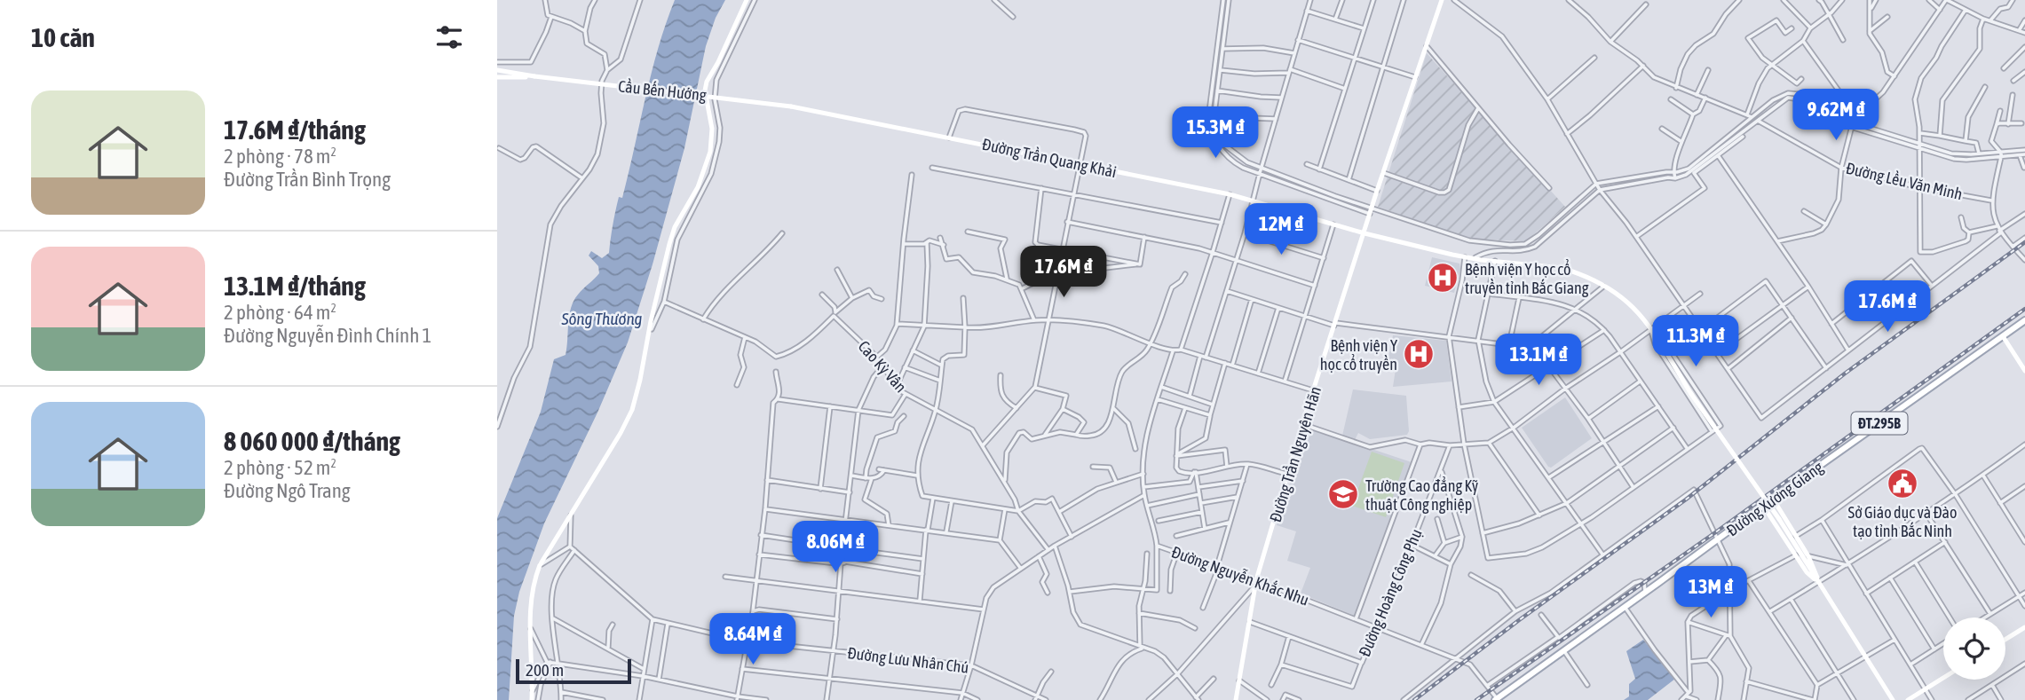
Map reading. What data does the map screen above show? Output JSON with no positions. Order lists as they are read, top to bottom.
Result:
{
  "streets": {
    "main road": [
      "Cầu Bến Hướng",
      "Đường Trần Quang Khải",
      "ĐT.295B",
      "Đường Trần Nguyên Hãn",
      "Đường Xương Giang"
    ],
    "street": [
      "Đường Lều Văn Minh",
      "Cao Kỳ Vân",
      "Đường Nguyễn Khắc Nhu",
      "Đường Hoàng Công Phụ",
      "Đường Lưu Nhân Chú"
    ]
  },
  "crossings": [
    ["Cầu Bến Hướng", "Đường Trần Quang Khải"],
    ["Đường Trần Quang Khải", "Đường Trần Nguyên Hãn"],
    ["Đường Trần Nguyên Hãn", "Đường Nguyễn Khắc Nhu"],
    ["Đường Trần Nguyên Hãn", "Đường Hoàng Công Phụ"],
    ["Đường Xương Giang", "Đường Nguyễn Khắc Nhu"],
    ["Đường Nguyễn Khắc Nhu", "Đường Hoàng Công Phụ"]
  ],
  "water": ["Sông Thương"],
  "places": {
    "hospital": ["Bệnh viện Y học cổ truyền tỉnh Bắc Giang", "Bệnh viện Y học cổ truyền"],
    "public building": ["Sở Giáo dục và Đào tạo tỉnh Bắc Ninh"],
    "school or university": ["Trường Cao đẳng Kỹ thuật Công nghiệp"]
  },
  "scale_bar": "200 m",
  "page": {
    "heading": "10 căn",
    "list": [
      {
        "name": "17.6M ₫/tháng",
        "note": "2 phòng · 78 m² · Đường Trần Bình Trọng"
      },
      {
        "name": "13.1M ₫/tháng",
        "note": "2 phòng · 64 m² · Đường Nguyễn Đình Chính 1"
      },
      {
        "name": "8 060 000 ₫/tháng",
        "note": "2 phòng · 52 m² · Đường Ngô Trang"
      }
    ],
    "price": [
      "9.62M ₫",
      "15.3M ₫",
      "12M ₫",
      "17.6M ₫",
      "17.6M ₫",
      "11.3M ₫",
      "13.1M ₫",
      "8.06M ₫",
      "13M ₫",
      "8.64M ₫"
    ],
    "scale": "200 m"
  }
}
